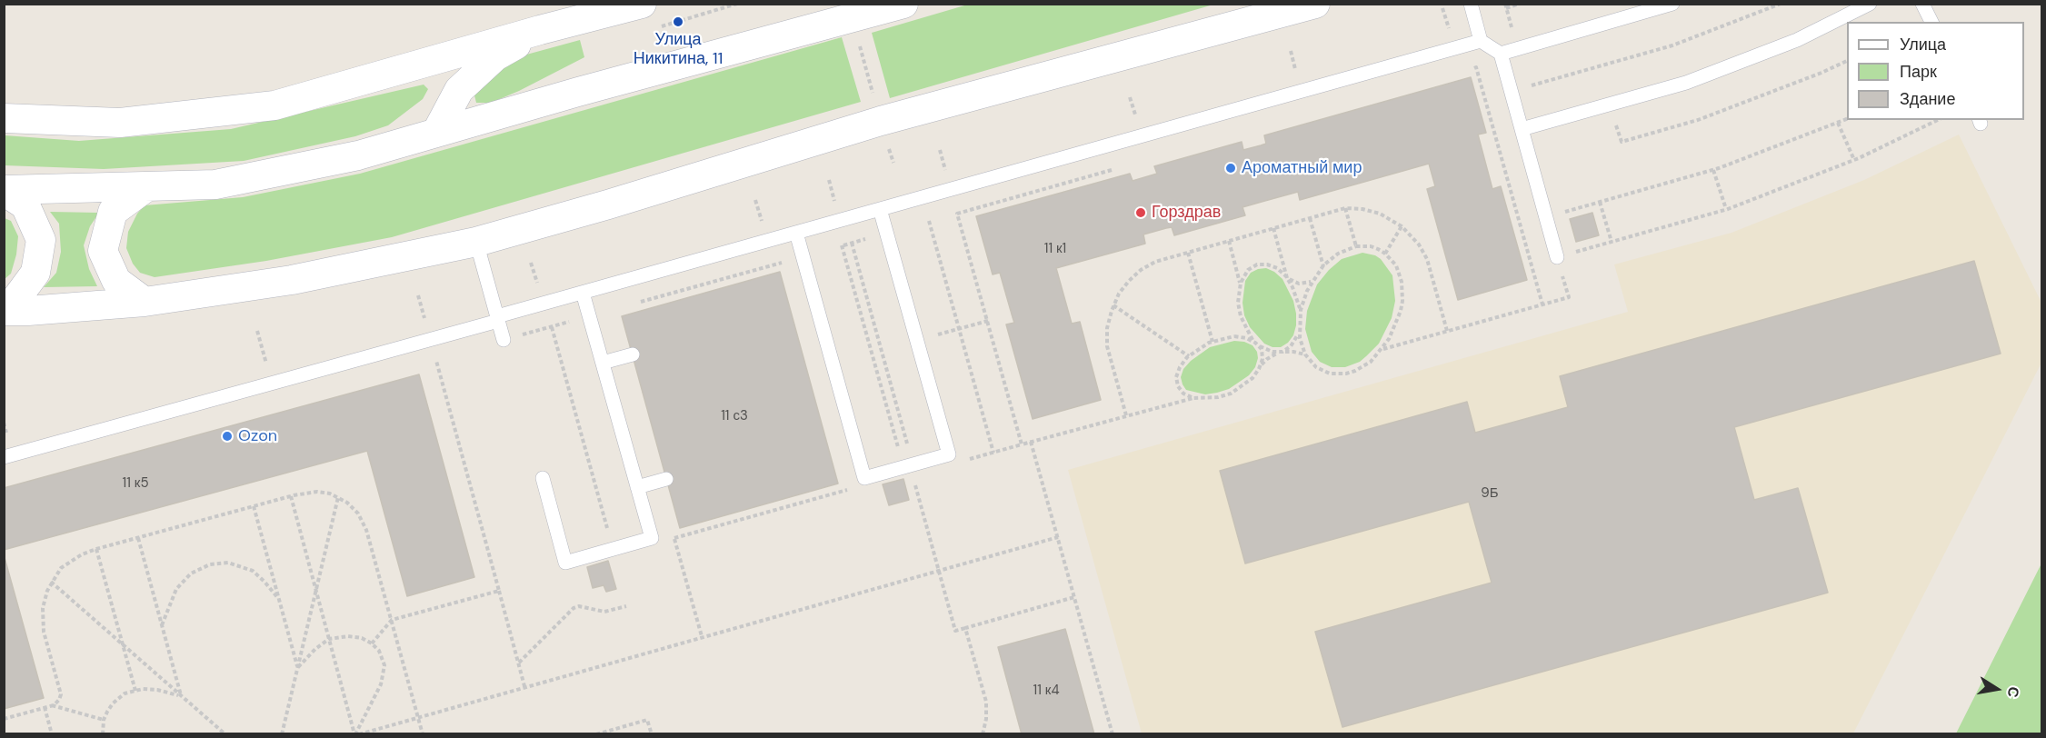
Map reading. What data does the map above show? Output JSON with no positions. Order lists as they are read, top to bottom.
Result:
{
  "places": [
    "Улица Никитина, 11",
    "Ароматный мир",
    "Горздрав",
    "Ozon"
  ],
  "house_numbers": [
    "11 к1",
    "11 с3",
    "11 к5",
    "9Б",
    "11 к4"
  ],
  "legend": ["Улица", "Парк", "Здание"],
  "north": "right"
}
